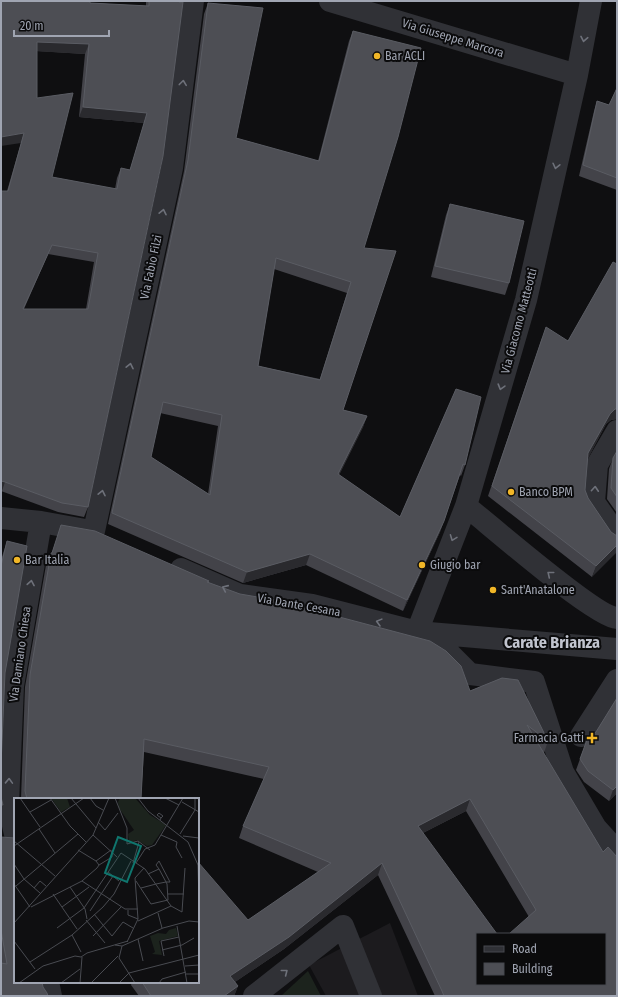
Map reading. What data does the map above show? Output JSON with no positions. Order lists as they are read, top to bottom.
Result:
{
  "streets": {
    "street": [
      "Via Giuseppe Marcora",
      "Via Fabio Filzi",
      "Via Giacomo Matteotti",
      "Via Dante Cesana",
      "Via Damiano Chiesa"
    ]
  },
  "crossings": [
    ["Via Giuseppe Marcora", "Via Giacomo Matteotti"],
    ["Via Fabio Filzi", "Via Damiano Chiesa"],
    ["Via Giacomo Matteotti", "Via Dante Cesana"]
  ],
  "one_way": [
    "Via Fabio Filzi",
    "Via Giacomo Matteotti",
    "Via Dante Cesana",
    "Via Damiano Chiesa"
  ],
  "districts": ["Carate Brianza"],
  "places": {
    "other": [
      "Bar ACLI",
      "Banco BPM",
      "Bar Italia",
      "Giugio bar",
      "Sant'Anatalone"
    ],
    "health": ["Farmacia Gatti"]
  },
  "legend": ["Road", "Building"],
  "scale_bar": "20 m"
}
